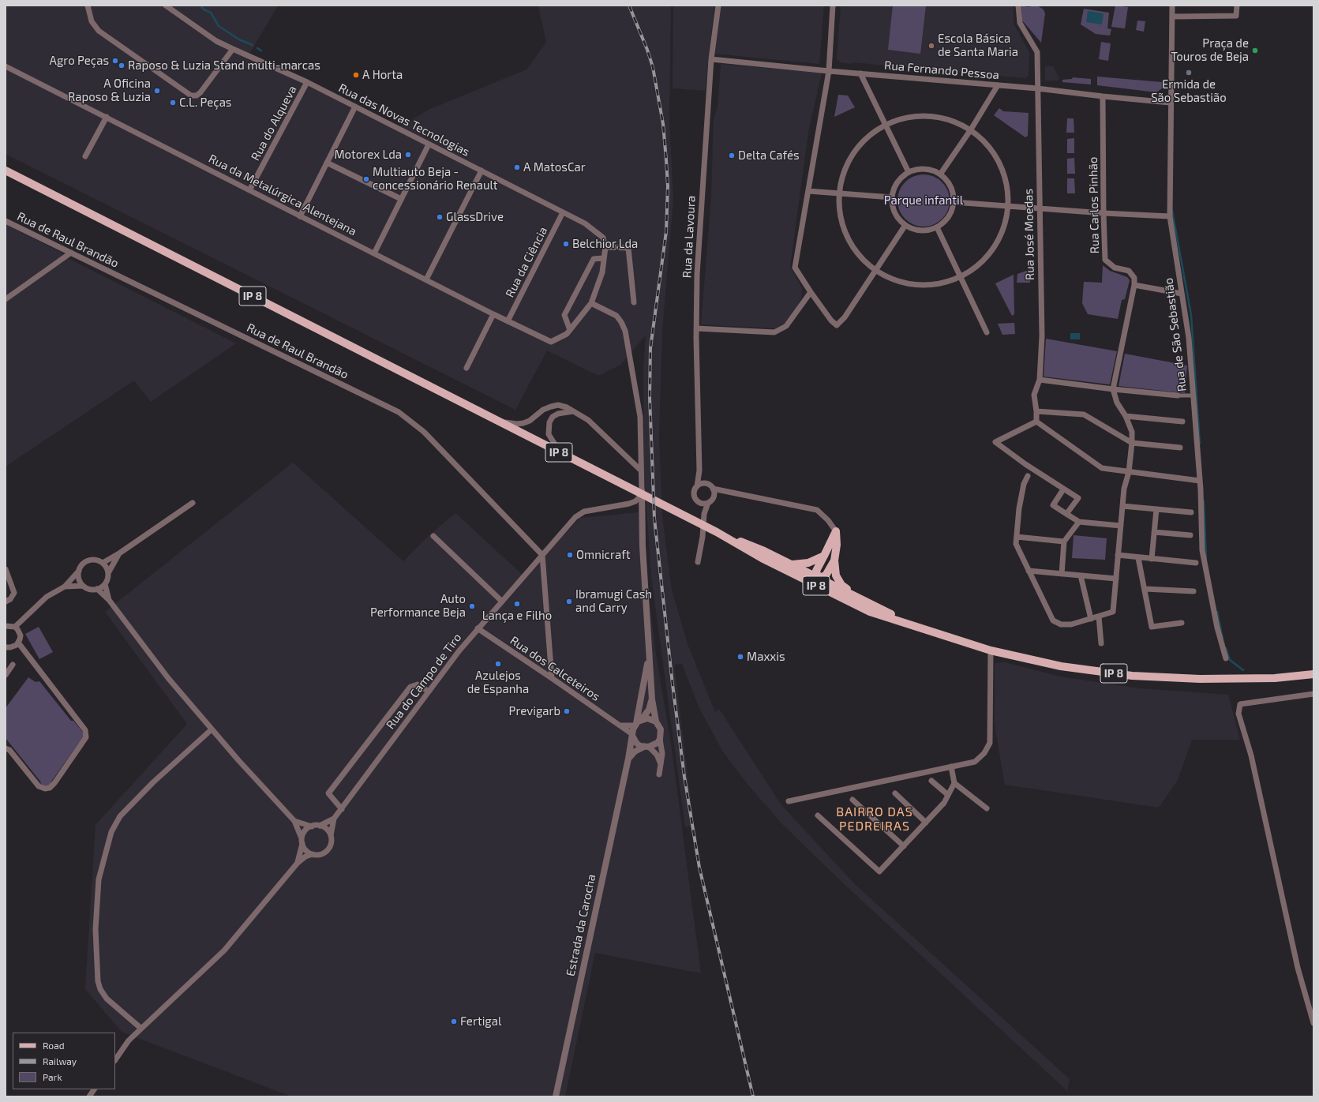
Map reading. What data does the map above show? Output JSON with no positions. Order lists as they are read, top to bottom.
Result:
{
  "streets": {
    "main road": ["IP 8"],
    "street": [
      "Rua Fernando Pessoa",
      "Rua das Novas Tecnologias",
      "Rua do Alqueva",
      "Rua da Metalúrgica Alentejana",
      "Rua Carlos Pinhão",
      "Rua José Moedas",
      "Rua da Lavoura",
      "Rua de Raul Brandão",
      "Rua da Ciência",
      "Rua de São Sebastião",
      "Rua dos Calceteiros",
      "Rua do Campo de Tiro",
      "Estrada da Carocha"
    ]
  },
  "crossings": [
    ["Rua Fernando Pessoa", "Rua Carlos Pinhão"],
    ["Rua Fernando Pessoa", "Rua José Moedas"],
    ["Rua Fernando Pessoa", "Rua da Lavoura"],
    ["Rua Fernando Pessoa", "Rua de São Sebastião"],
    ["Rua das Novas Tecnologias", "Rua do Alqueva"],
    ["Rua das Novas Tecnologias", "Rua da Ciência"],
    ["Rua do Alqueva", "Rua da Metalúrgica Alentejana"],
    ["Rua da Metalúrgica Alentejana", "Rua da Ciência"],
    ["Rua de Raul Brandão", "Rua do Campo de Tiro"],
    ["Rua dos Calceteiros", "Rua do Campo de Tiro"],
    ["Rua dos Calceteiros", "Estrada da Carocha"]
  ],
  "districts": ["BAIRRO DAS PEDREIRAS"],
  "parks": ["Parque infantil"],
  "places": [
    "Escola Básica de Santa Maria",
    "Praça de Touros de Beja",
    "Agro Peças",
    "Raposo & Luzia Stand multi-marcas",
    "Ermida de São Sebastião",
    "A Horta",
    "A Oficina Raposo & Luzia",
    "C.L. Peças",
    "Motorex Lda",
    "Delta Cafés",
    "A MatosCar",
    "Multiauto Beja - concessionário Renault",
    "GlassDrive",
    "Belchior,Lda",
    "Omnicraft",
    "Ibramugi Cash and Carry",
    "Lança e Filho",
    "Auto Performance Beja",
    "Maxxis",
    "Azulejos de Espanha",
    "Previgarb",
    "Fertigal"
  ],
  "legend": ["Road", "Railway", "Park"]
}
